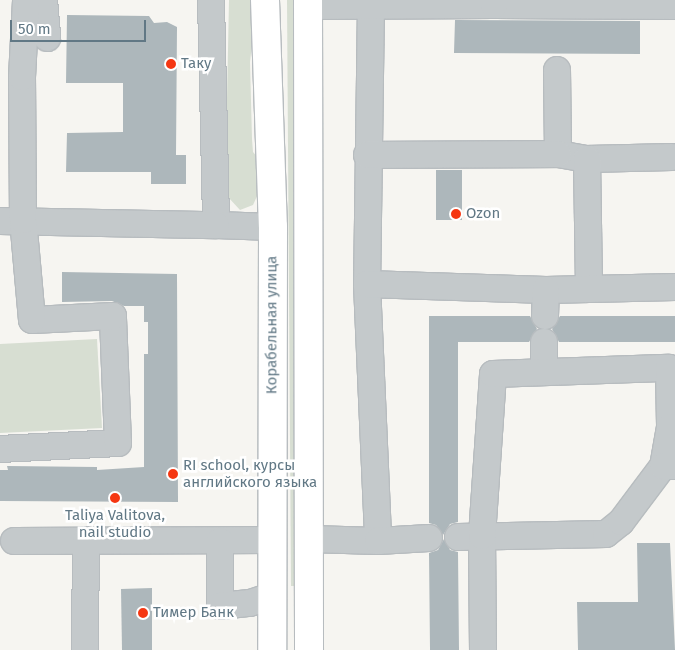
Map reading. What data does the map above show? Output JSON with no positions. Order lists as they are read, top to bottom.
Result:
{
  "streets": {
    "main road": ["Корабельная улица"]
  },
  "places": [
    "Таку",
    "Ozon",
    "RI school, курсы английского языка",
    "Taliya Valitova, nail studio",
    "Тимер Банк"
  ],
  "scale_bar": "50 m"
}
